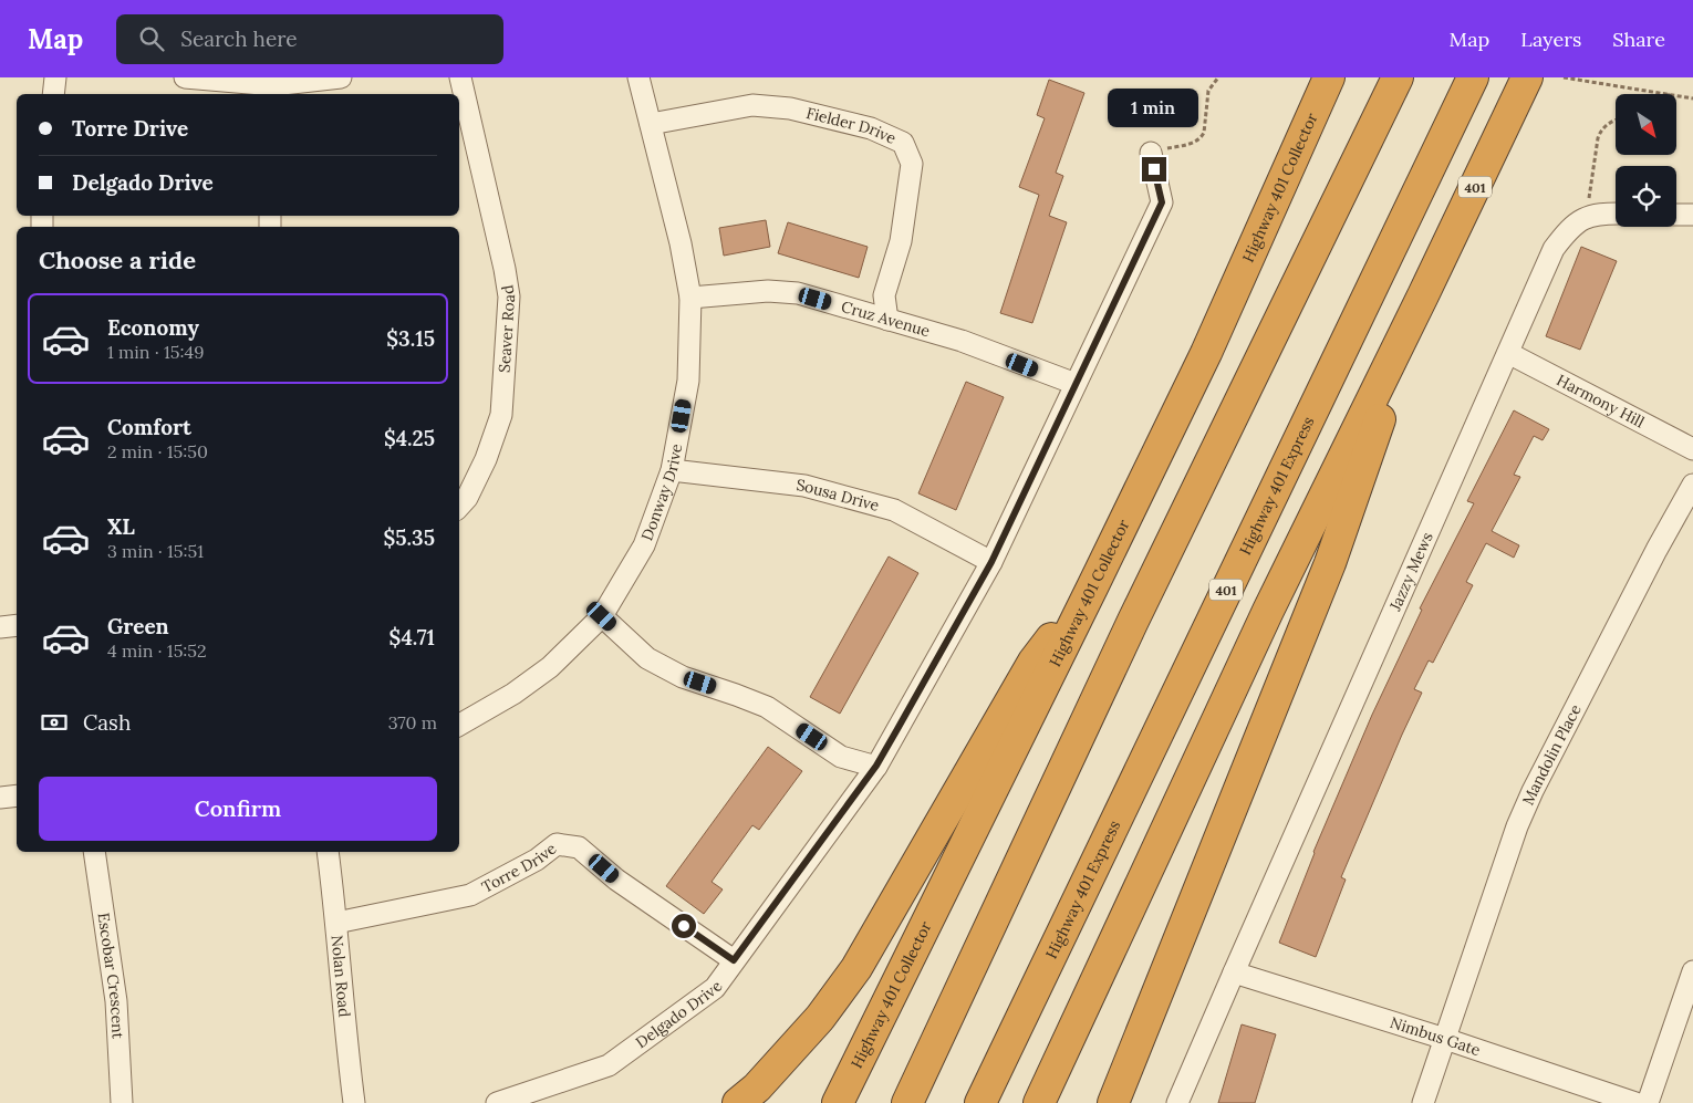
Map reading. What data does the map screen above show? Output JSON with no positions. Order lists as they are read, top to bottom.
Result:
{
  "streets": {
    "highway": ["Highway 401 Collector", "401", "Highway 401 Express"],
    "street": [
      "Fielder Drive",
      "Cruz Avenue",
      "Seaver Road",
      "Harmony Hill",
      "Donway Drive",
      "Sousa Drive",
      "Jazzy Mews",
      "Mandolin Place",
      "Torre Drive",
      "Escobar Crescent",
      "Nolan Road",
      "Delgado Drive",
      "Nimbus Gate"
    ]
  },
  "crossings": [
    ["Fielder Drive", "Cruz Avenue"],
    ["Fielder Drive", "Donway Drive"],
    ["Cruz Avenue", "Donway Drive"],
    ["Cruz Avenue", "Delgado Drive"],
    ["Harmony Hill", "Jazzy Mews"],
    ["Donway Drive", "Sousa Drive"],
    ["Sousa Drive", "Delgado Drive"],
    ["Jazzy Mews", "Nimbus Gate"],
    ["Mandolin Place", "Nimbus Gate"],
    ["Torre Drive", "Nolan Road"],
    ["Torre Drive", "Delgado Drive"]
  ],
  "north": "bottom right",
  "page": {
    "header": "Map",
    "search": "Search here",
    "nav": ["Map", "Layers", "Share"],
    "bubble": "1 min",
    "banner": ["Torre Drive", "Delgado Drive"],
    "heading": "Choose a ride",
    "list": [
      {
        "name": "Economy",
        "note": "1 min · 15:49",
        "value": "$3.15"
      },
      {
        "name": "Comfort",
        "note": "2 min · 15:50",
        "value": "$4.25"
      },
      {
        "name": "XL",
        "note": "3 min · 15:51",
        "value": "$5.35"
      },
      {
        "name": "Green",
        "note": "4 min · 15:52",
        "value": "$4.71"
      }
    ],
    "pay": ["Cash", "370 m"],
    "buttons": "Confirm"
  }
}
